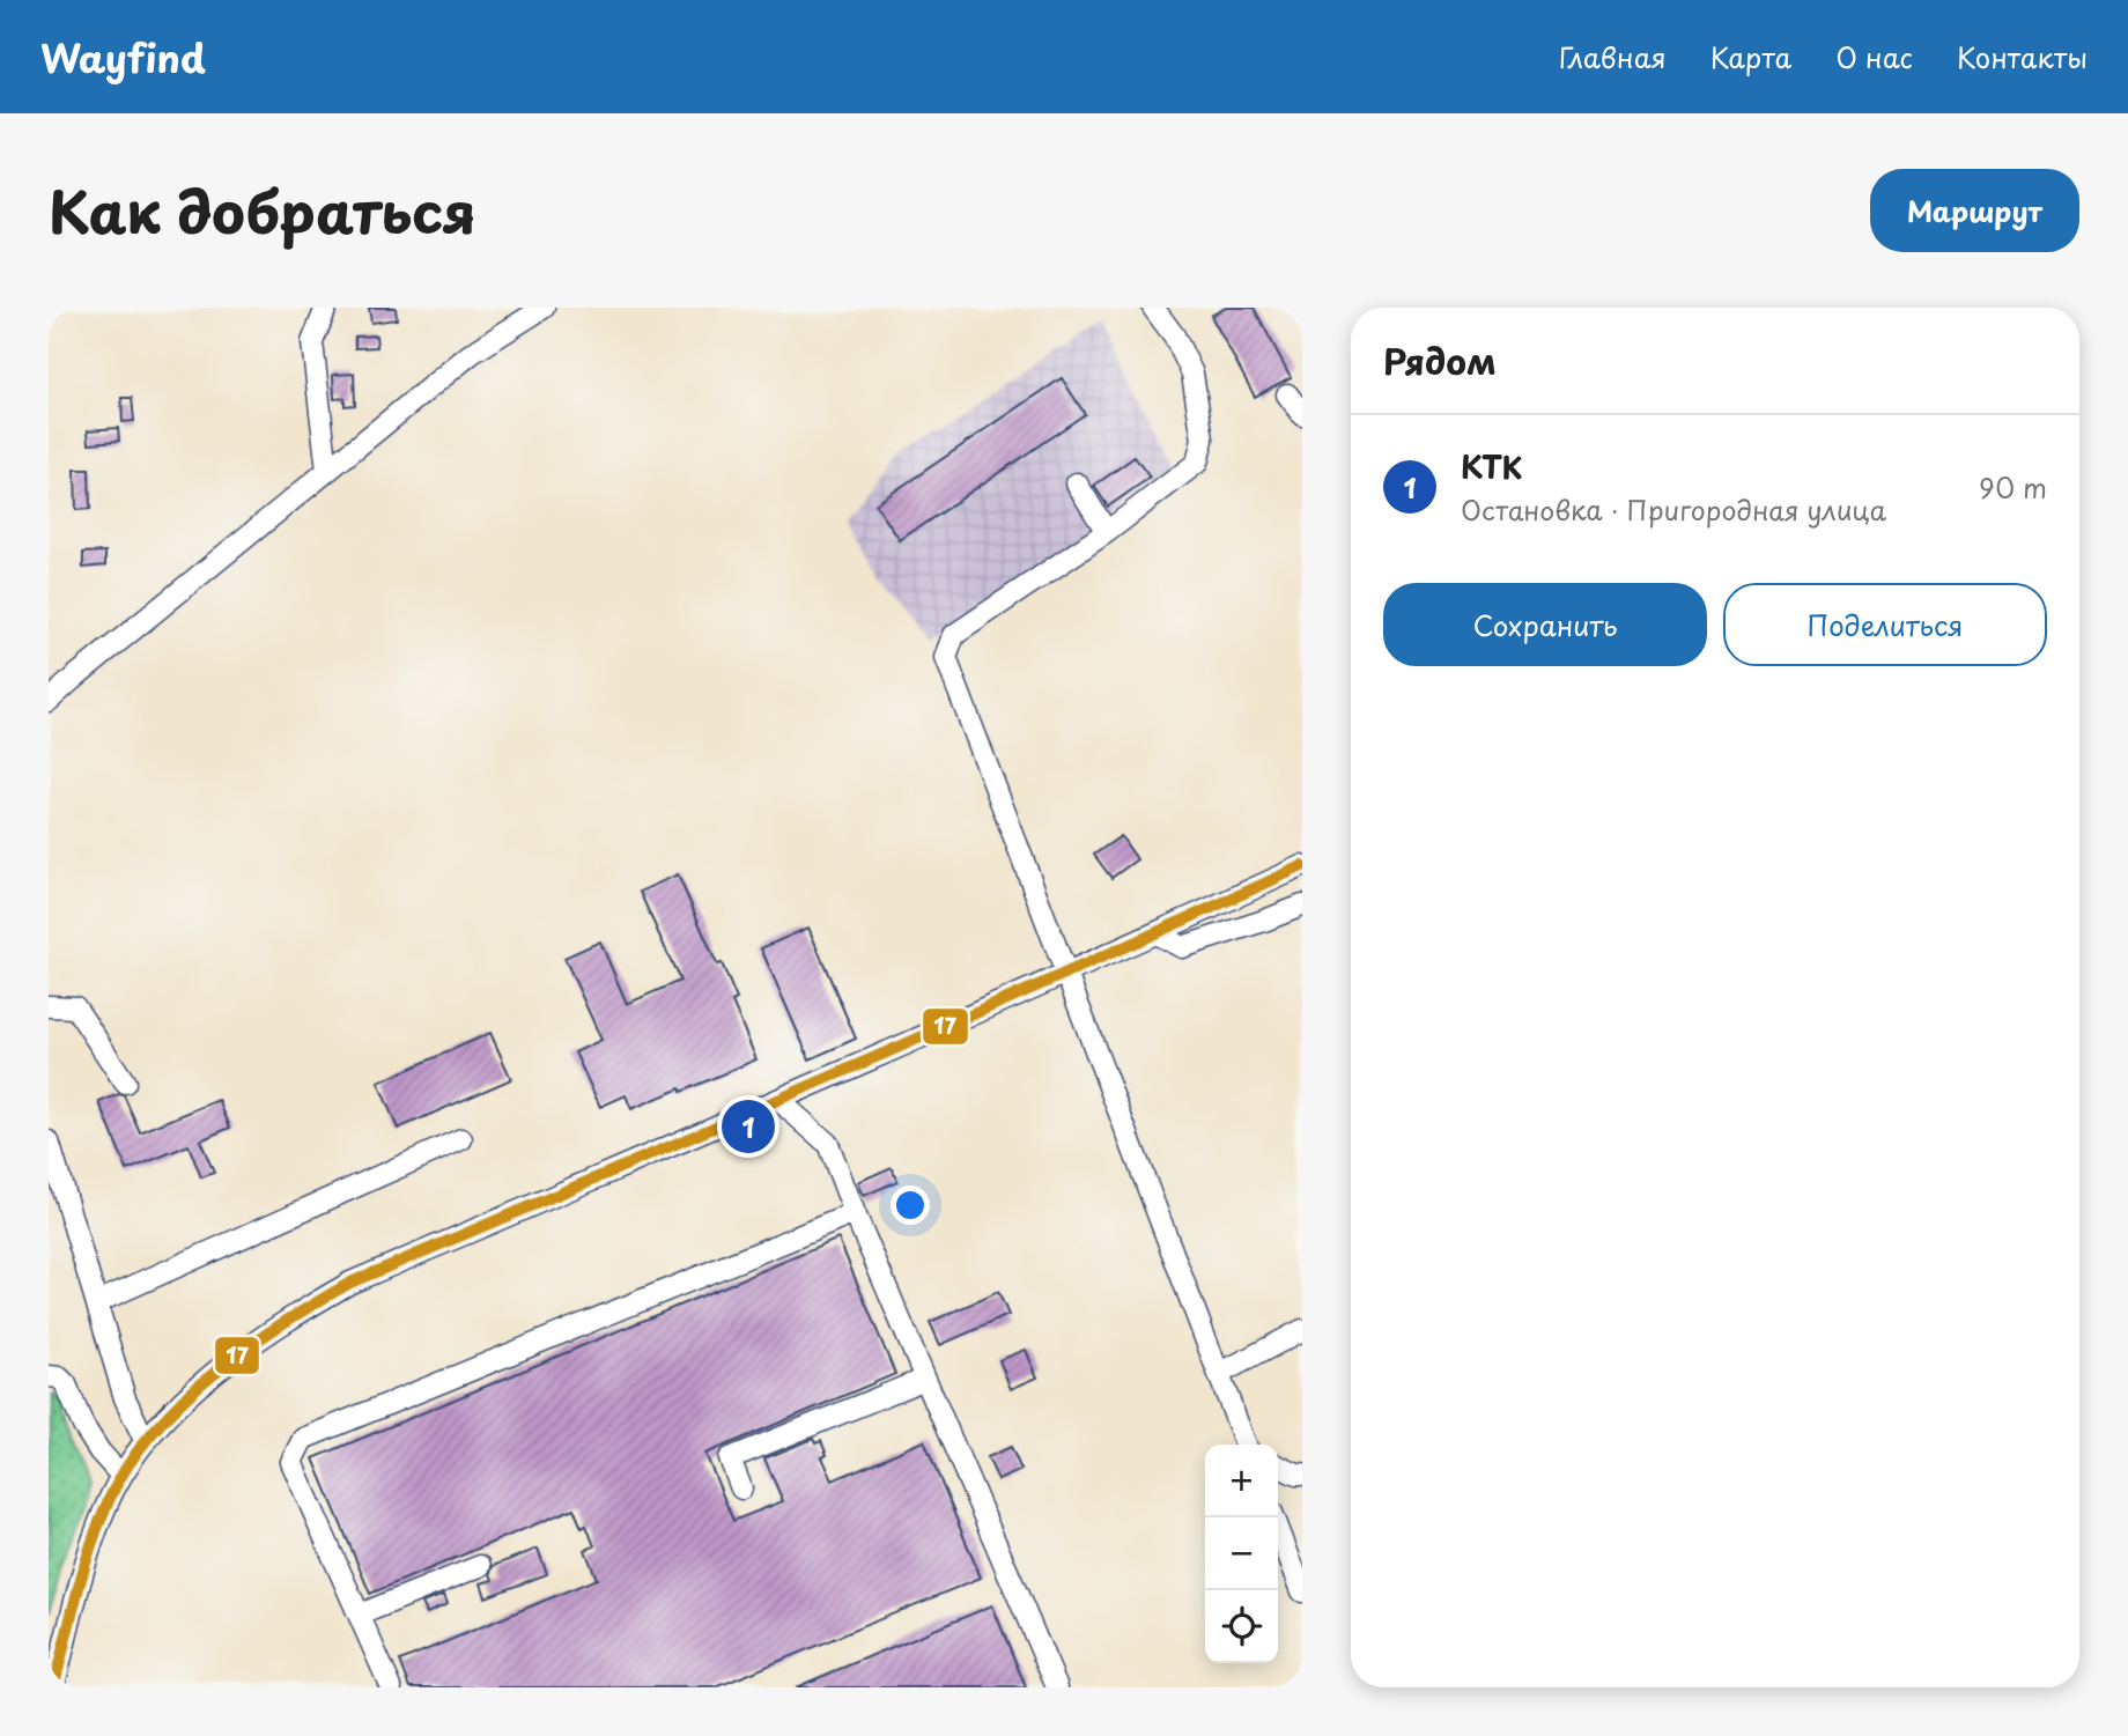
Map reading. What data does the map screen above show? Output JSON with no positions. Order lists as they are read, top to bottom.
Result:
{
  "lines": ["transit line 17"],
  "page": {
    "header": "Wayfind",
    "nav": [
      "Главная",
      "Карта",
      "О нас",
      "Контакты"
    ],
    "title": "Как добраться",
    "buttons": [
      "Маршрут",
      ["Сохранить", "Поделиться"]
    ],
    "heading": "Рядом",
    "list": [
      {
        "mark": "1",
        "name": "КТК",
        "note": "Остановка · Пригородная улица",
        "value": "90 m"
      }
    ],
    "pins": "1",
    "map_buttons": ["+", "−"]
  }
}
